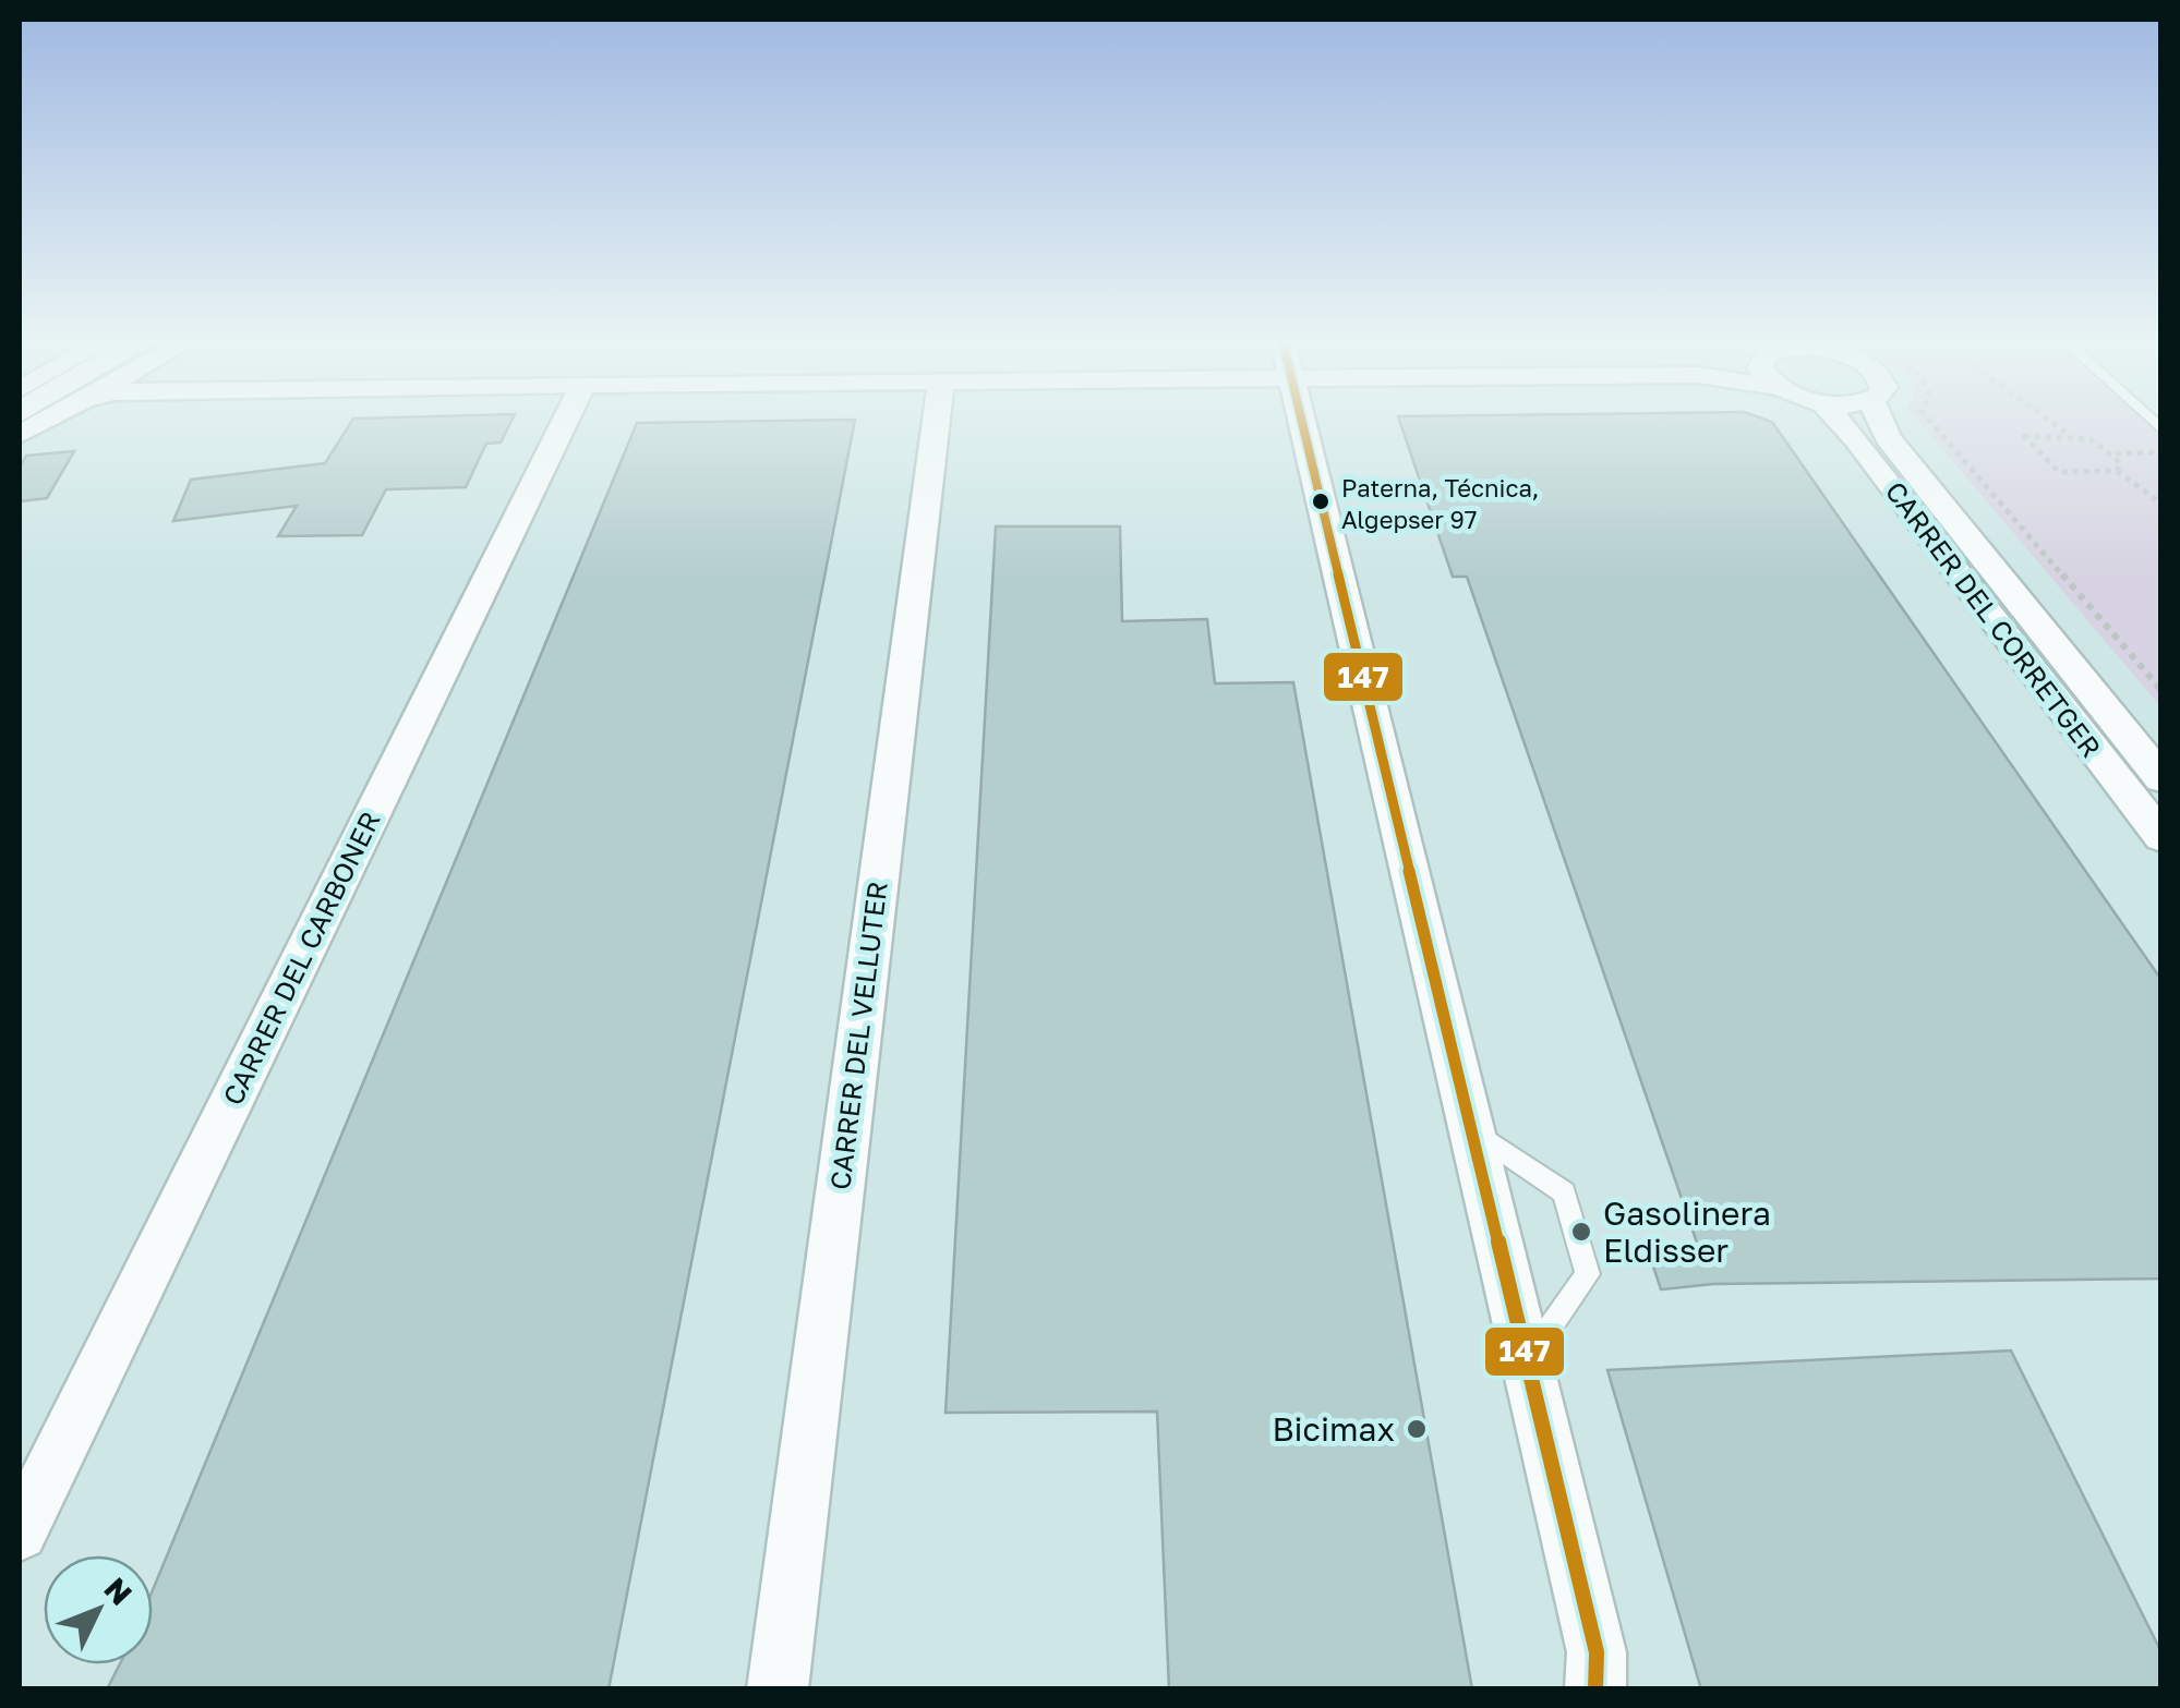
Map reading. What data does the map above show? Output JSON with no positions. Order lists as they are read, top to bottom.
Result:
{
  "streets": {
    "street": ["CARRER DEL CORRETGER", "CARRER DEL CARBONER", "CARRER DEL VELLUTER"]
  },
  "places": ["Paterna, Técnica, Algepser 97", "Gasolinera Eldisser", "Bicimax"],
  "lines": ["transit line 147"],
  "north": "top right"
}
